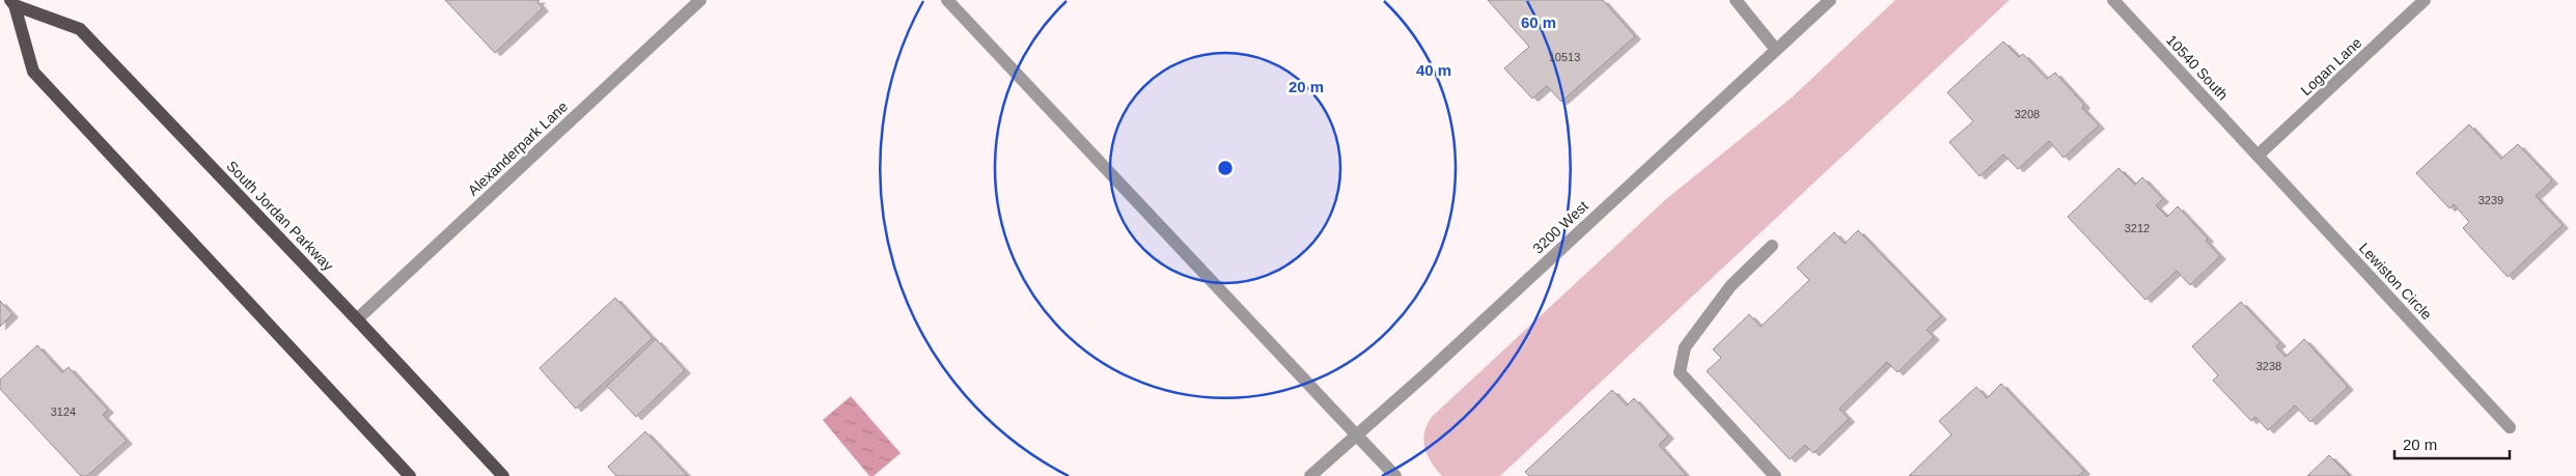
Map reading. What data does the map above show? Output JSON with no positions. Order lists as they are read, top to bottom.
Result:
{
  "streets": {
    "main road": ["South Jordan Parkway"],
    "street": [
      "Logan Lane",
      "10540 South",
      "Alexanderpark Lane",
      "3200 West",
      "Lewiston Circle"
    ]
  },
  "crossings": [
    ["Logan Lane", "10540 South"],
    ["Logan Lane", "Lewiston Circle"],
    ["10540 South", "Lewiston Circle"],
    ["Alexanderpark Lane", "South Jordan Parkway"]
  ],
  "house_numbers": [
    "10513",
    "3208",
    "3239",
    "3212",
    "3238",
    "3124"
  ],
  "scale_bar": "20 m",
  "rings": ["60 m", "40 m", "20 m"]
}
